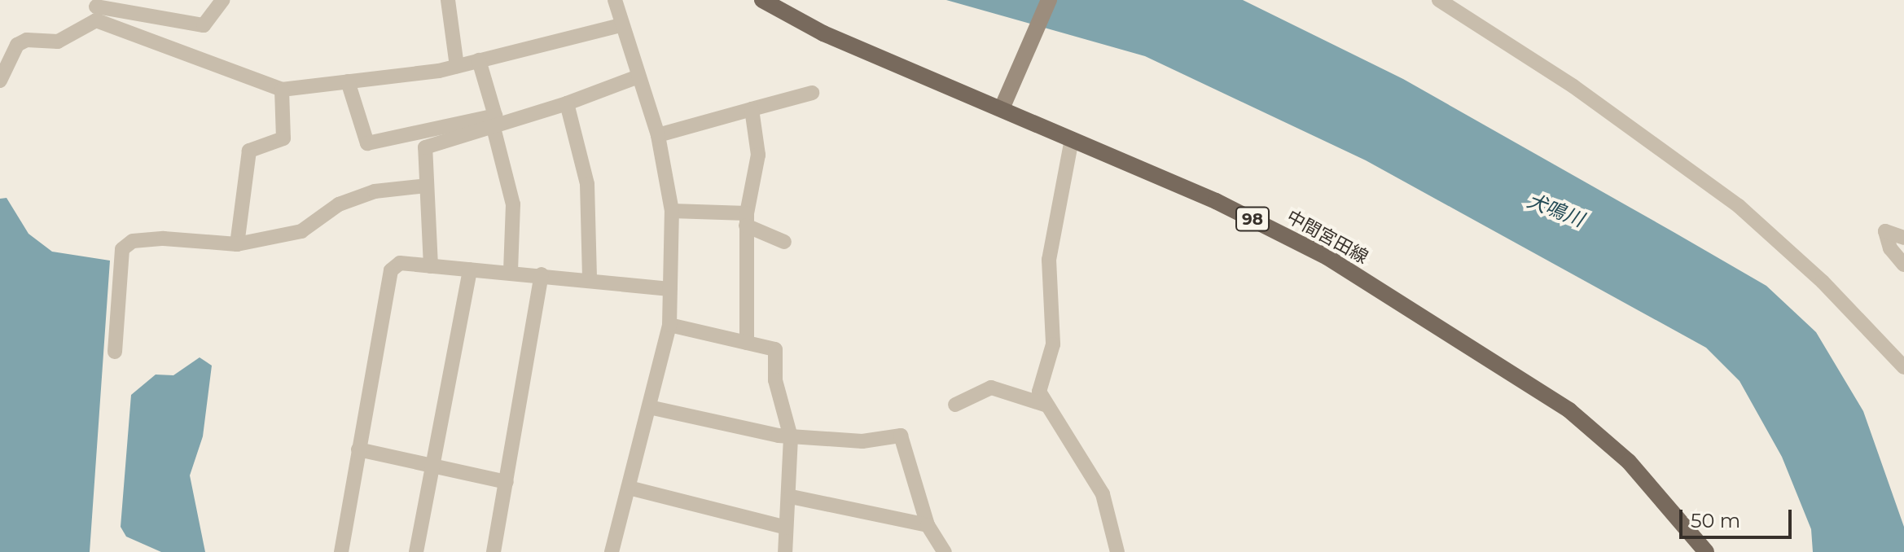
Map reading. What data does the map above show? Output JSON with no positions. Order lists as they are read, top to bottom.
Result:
{
  "streets": {
    "main road": ["98", "中間宮田線"]
  },
  "water": ["犬鳴川"],
  "scale_bar": "50 m"
}
